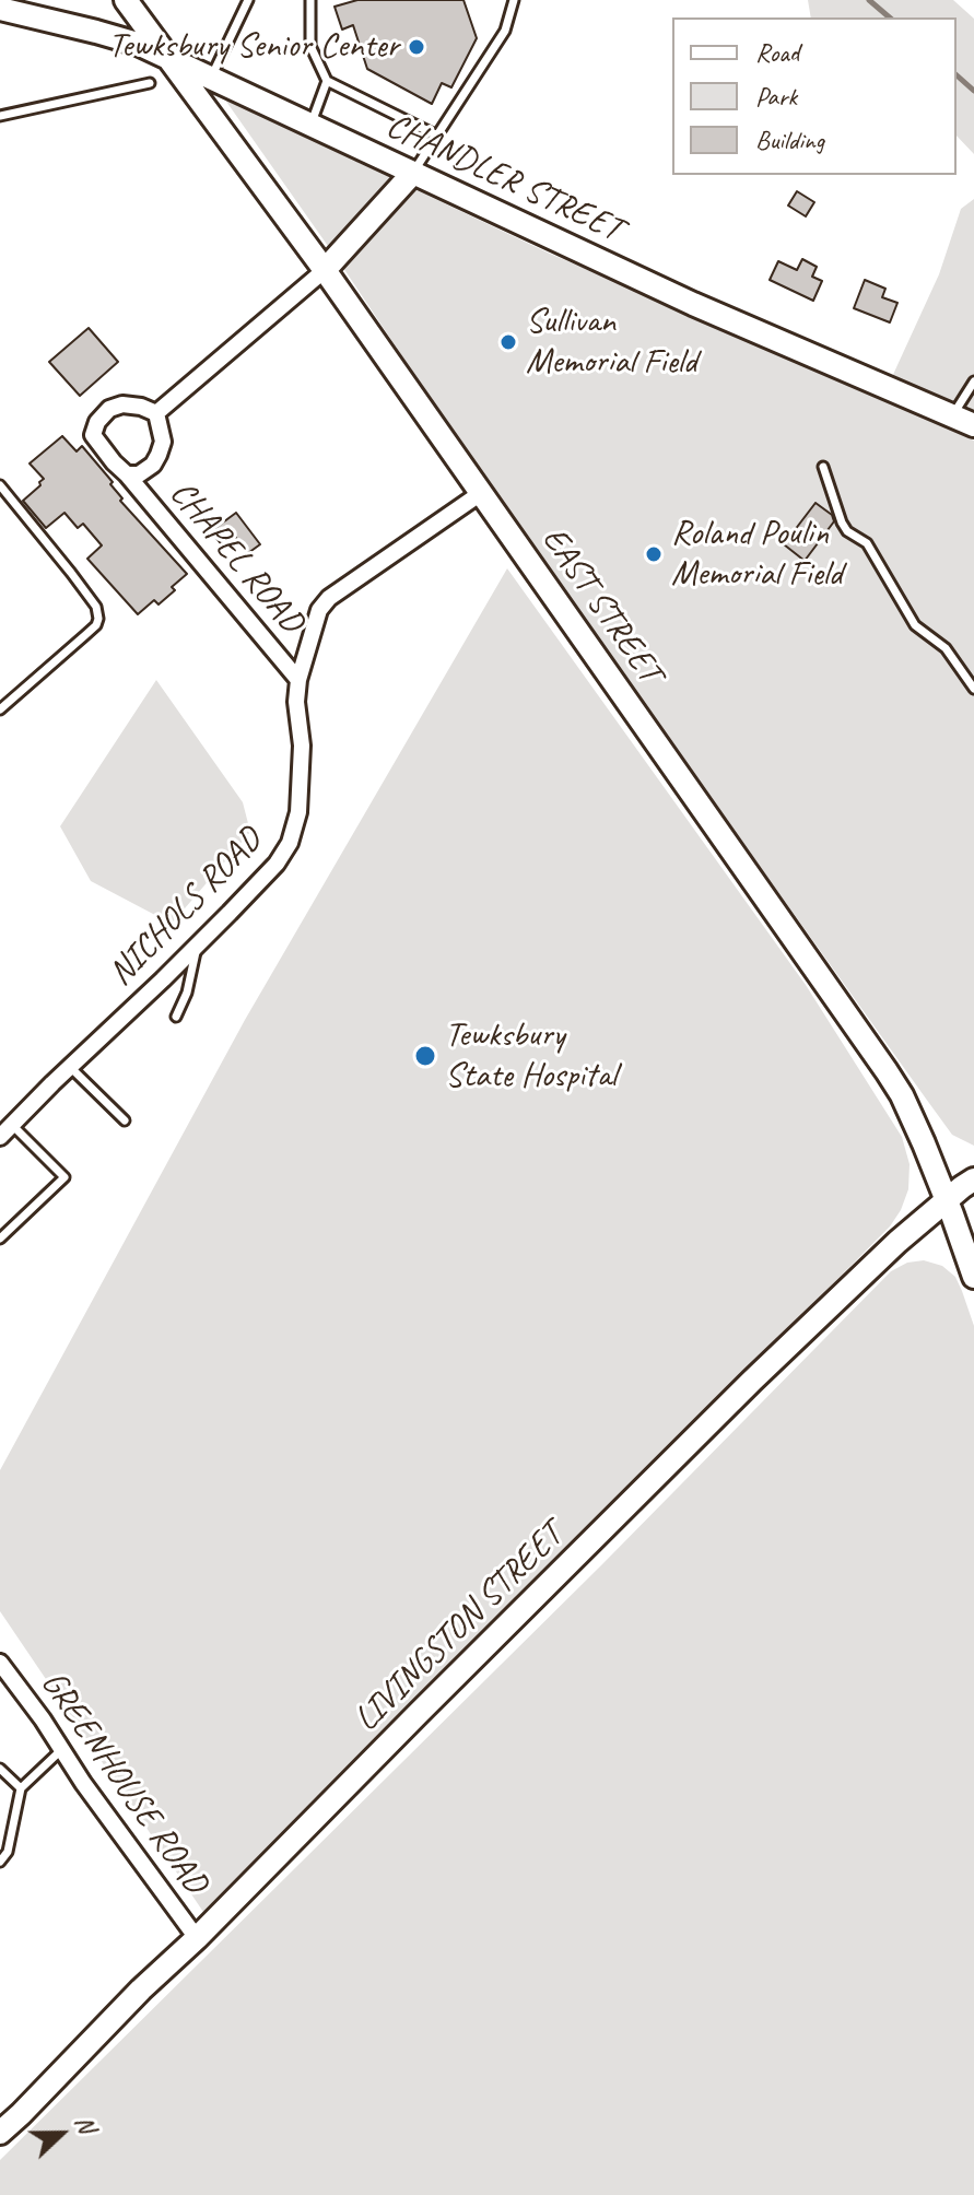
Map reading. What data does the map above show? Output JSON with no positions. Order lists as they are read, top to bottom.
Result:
{
  "streets": {
    "street": [
      "CHANDLER STREET",
      "CHAPEL ROAD",
      "EAST STREET",
      "NICHOLS ROAD",
      "LIVINGSTON STREET",
      "GREENHOUSE ROAD"
    ]
  },
  "crossings": [
    ["CHANDLER STREET", "EAST STREET"],
    ["CHAPEL ROAD", "NICHOLS ROAD"],
    ["EAST STREET", "NICHOLS ROAD"],
    ["EAST STREET", "LIVINGSTON STREET"],
    ["LIVINGSTON STREET", "GREENHOUSE ROAD"]
  ],
  "places": [
    "Tewksbury Senior Center",
    "Sullivan Memorial Field",
    "Roland Poulin Memorial Field",
    "Tewksbury State Hospital"
  ],
  "legend": ["Road", "Park", "Building"],
  "north": "right"
}
